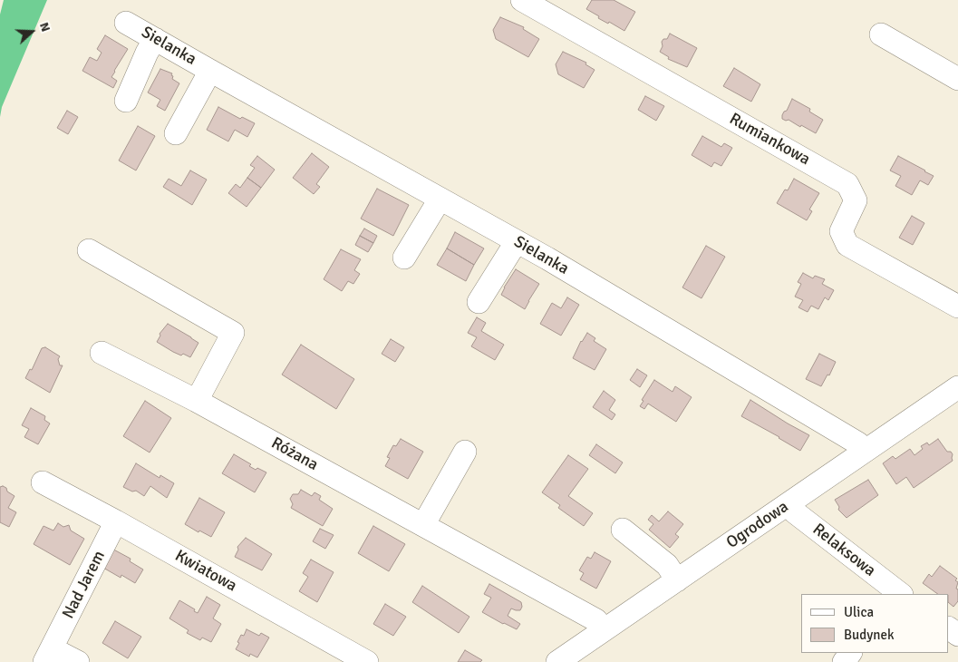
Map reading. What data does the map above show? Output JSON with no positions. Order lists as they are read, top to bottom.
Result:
{
  "streets": {
    "street": [
      "Sielanka",
      "Rumiankowa",
      "Różana",
      "Ogrodowa",
      "Relaksowa",
      "Kwiatowa",
      "Nad Jarem"
    ]
  },
  "crossings": [
    ["Sielanka", "Ogrodowa"],
    ["Różana", "Ogrodowa"],
    ["Ogrodowa", "Relaksowa"],
    ["Kwiatowa", "Nad Jarem"]
  ],
  "legend": ["Ulica", "Budynek"],
  "north": "right"
}
